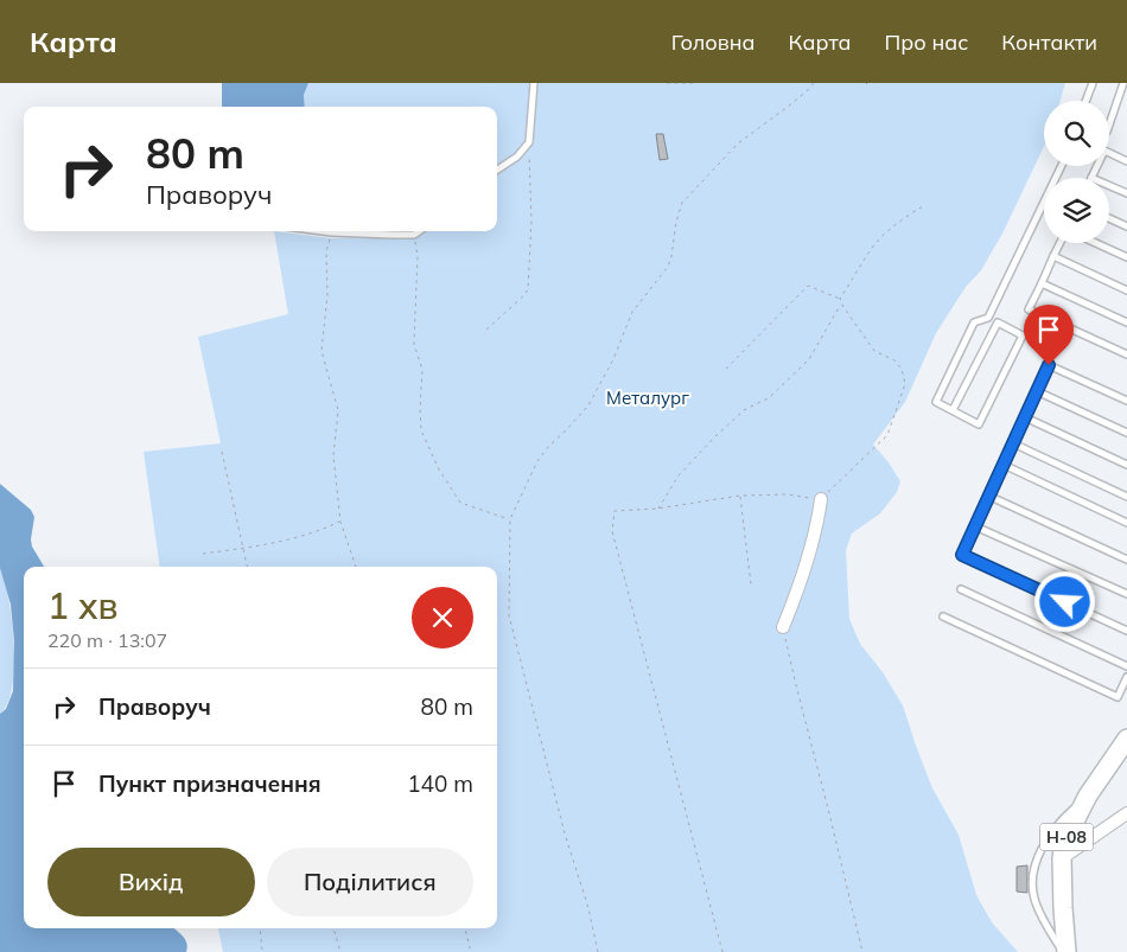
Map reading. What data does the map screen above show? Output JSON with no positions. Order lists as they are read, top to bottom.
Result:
{
  "streets": {
    "main road": ["Н-08"]
  },
  "parks": ["Металург"],
  "page": {
    "header": "Карта",
    "nav": [
      "Головна",
      "Карта",
      "Про нас",
      "Контакти"
    ],
    "turn": ["80 m", "Праворуч"],
    "heading": ["1 хв", "220 m · 13:07"],
    "list": [
      {
        "name": "Праворуч",
        "value": "80 m"
      },
      {
        "name": "Пункт призначення",
        "value": "140 m"
      }
    ],
    "buttons": ["Вихід", "Поділитися"]
  }
}
